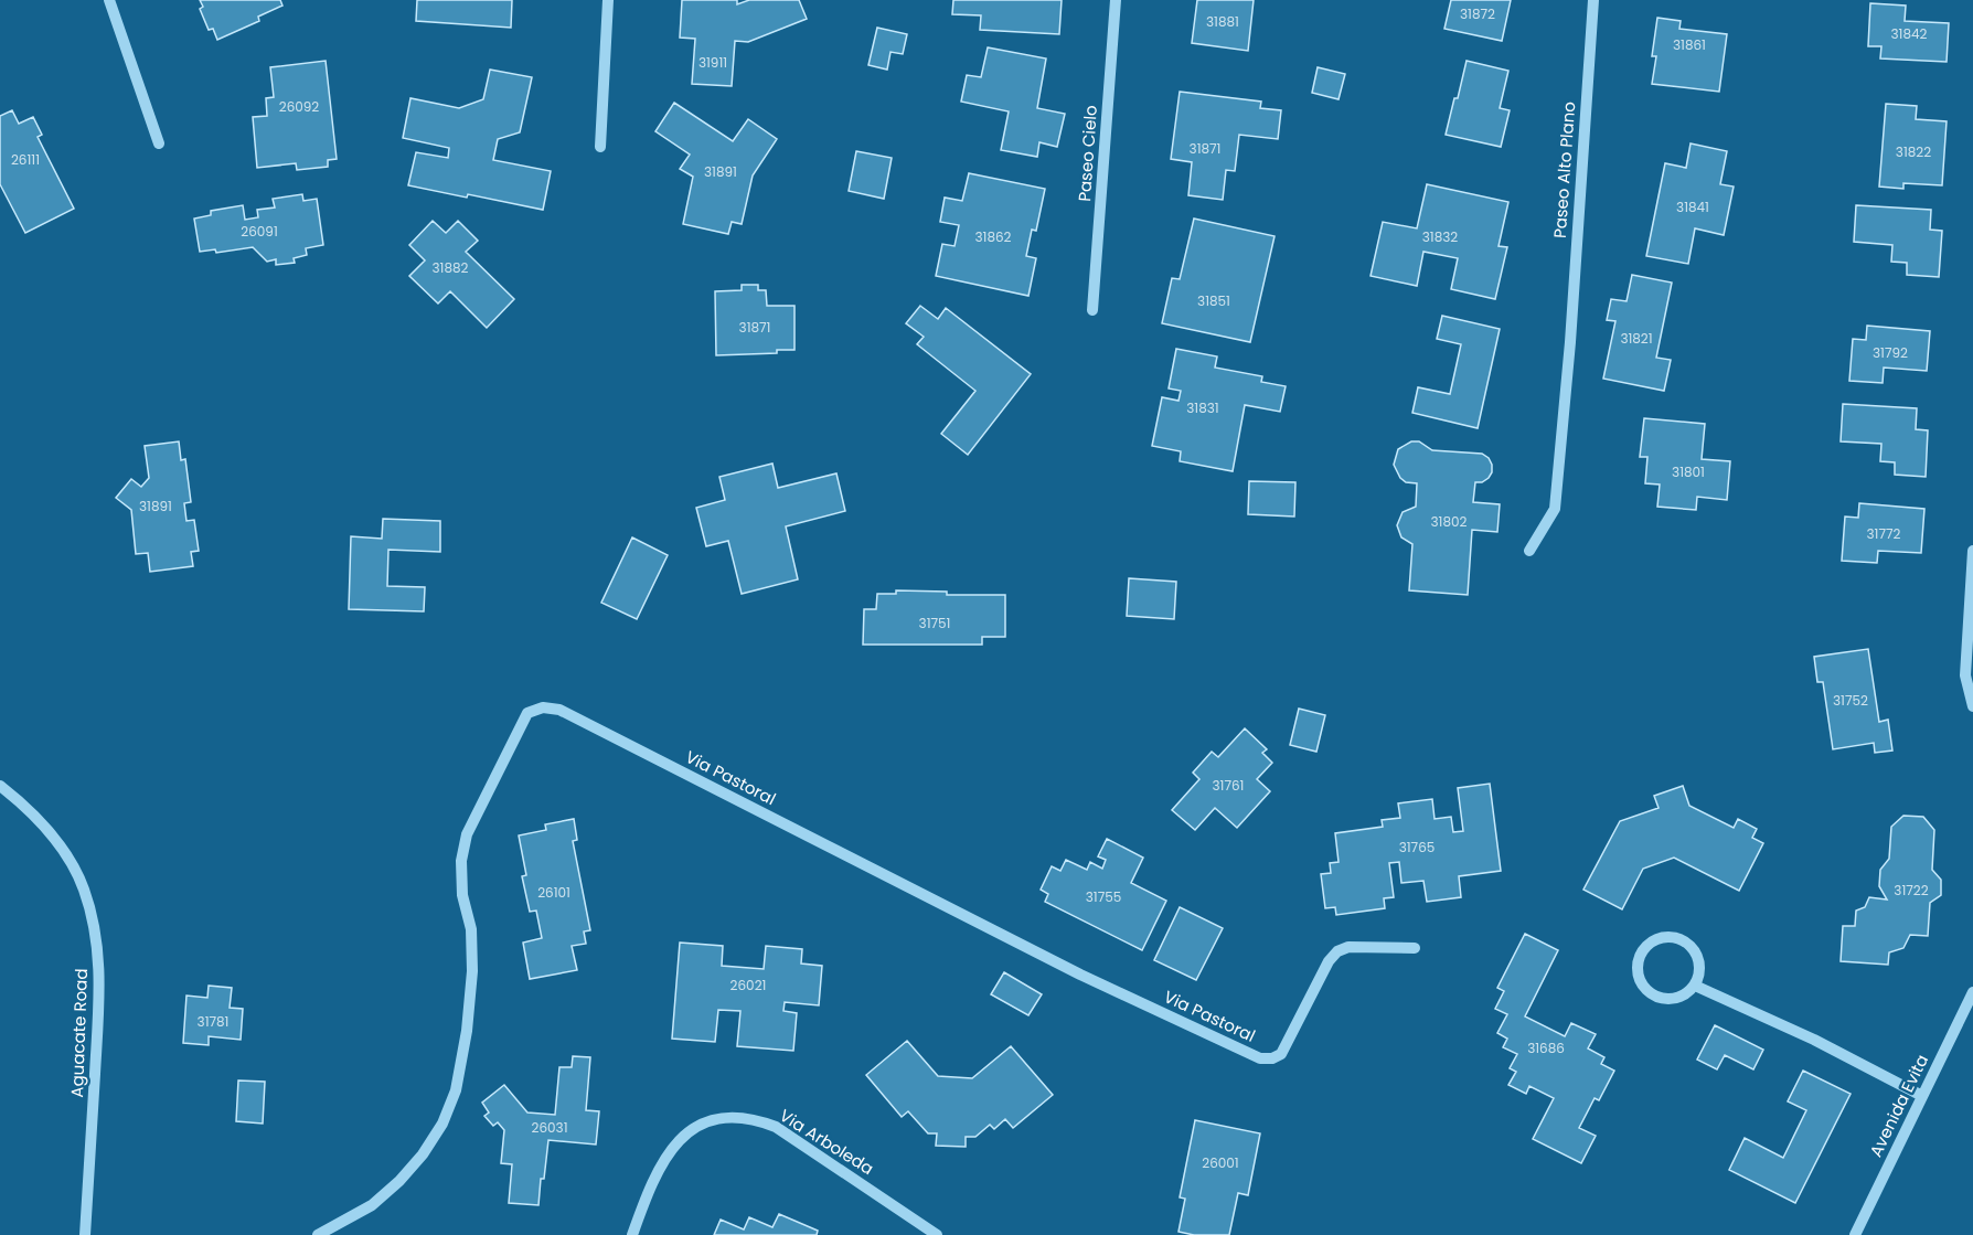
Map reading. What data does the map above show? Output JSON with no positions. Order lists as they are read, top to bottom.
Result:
{
  "streets": {
    "street": [
      "Paseo Cielo",
      "Paseo Alto Plano",
      "Via Pastoral",
      "Aguacate Road",
      "Avenida Evita",
      "Via Arboleda"
    ]
  },
  "house_numbers": [
    "31872",
    "31881",
    "31842",
    "31861",
    "31911",
    "26092",
    "31871",
    "31822",
    "26111",
    "31891",
    "31841",
    "26091",
    "31862",
    "31832",
    "31882",
    "31851",
    "31871",
    "31821",
    "31792",
    "31831",
    "31801",
    "31891",
    "31802",
    "31772",
    "31751",
    "31752",
    "31761",
    "31765",
    "31722",
    "26101",
    "31755",
    "26021",
    "31781",
    "31686",
    "26031",
    "26001"
  ]
}
